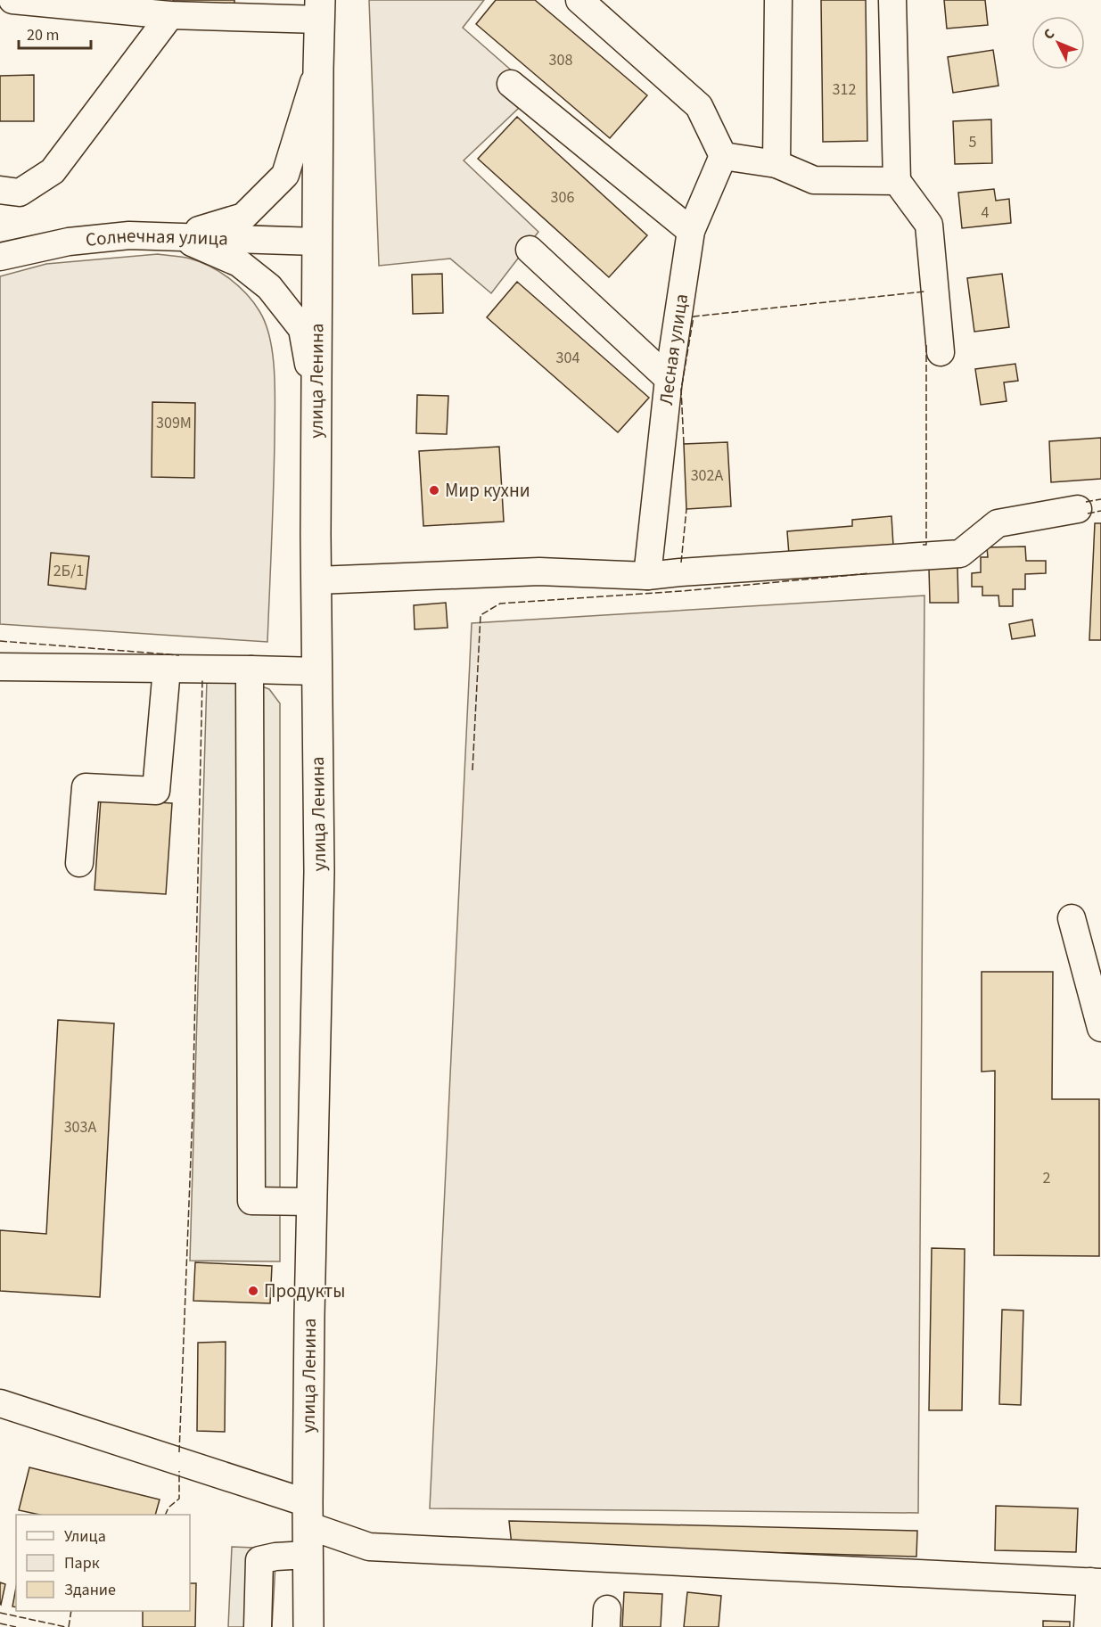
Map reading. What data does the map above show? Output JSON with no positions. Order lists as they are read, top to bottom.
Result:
{
  "streets": {
    "main road": ["улица Ленина"],
    "street": ["Солнечная улица", "Лесная улица"]
  },
  "crossings": [
    ["Солнечная улица", "улица Ленина"]
  ],
  "places": ["Мир кухни", "Продукты"],
  "house_numbers": [
    "308",
    "312",
    "5",
    "306",
    "4",
    "304",
    "309М",
    "302А",
    "2Б/1",
    "303А",
    "2"
  ],
  "legend": ["Улица", "Парк", "Здание"],
  "scale_bar": "20 m",
  "north": "top left"
}
